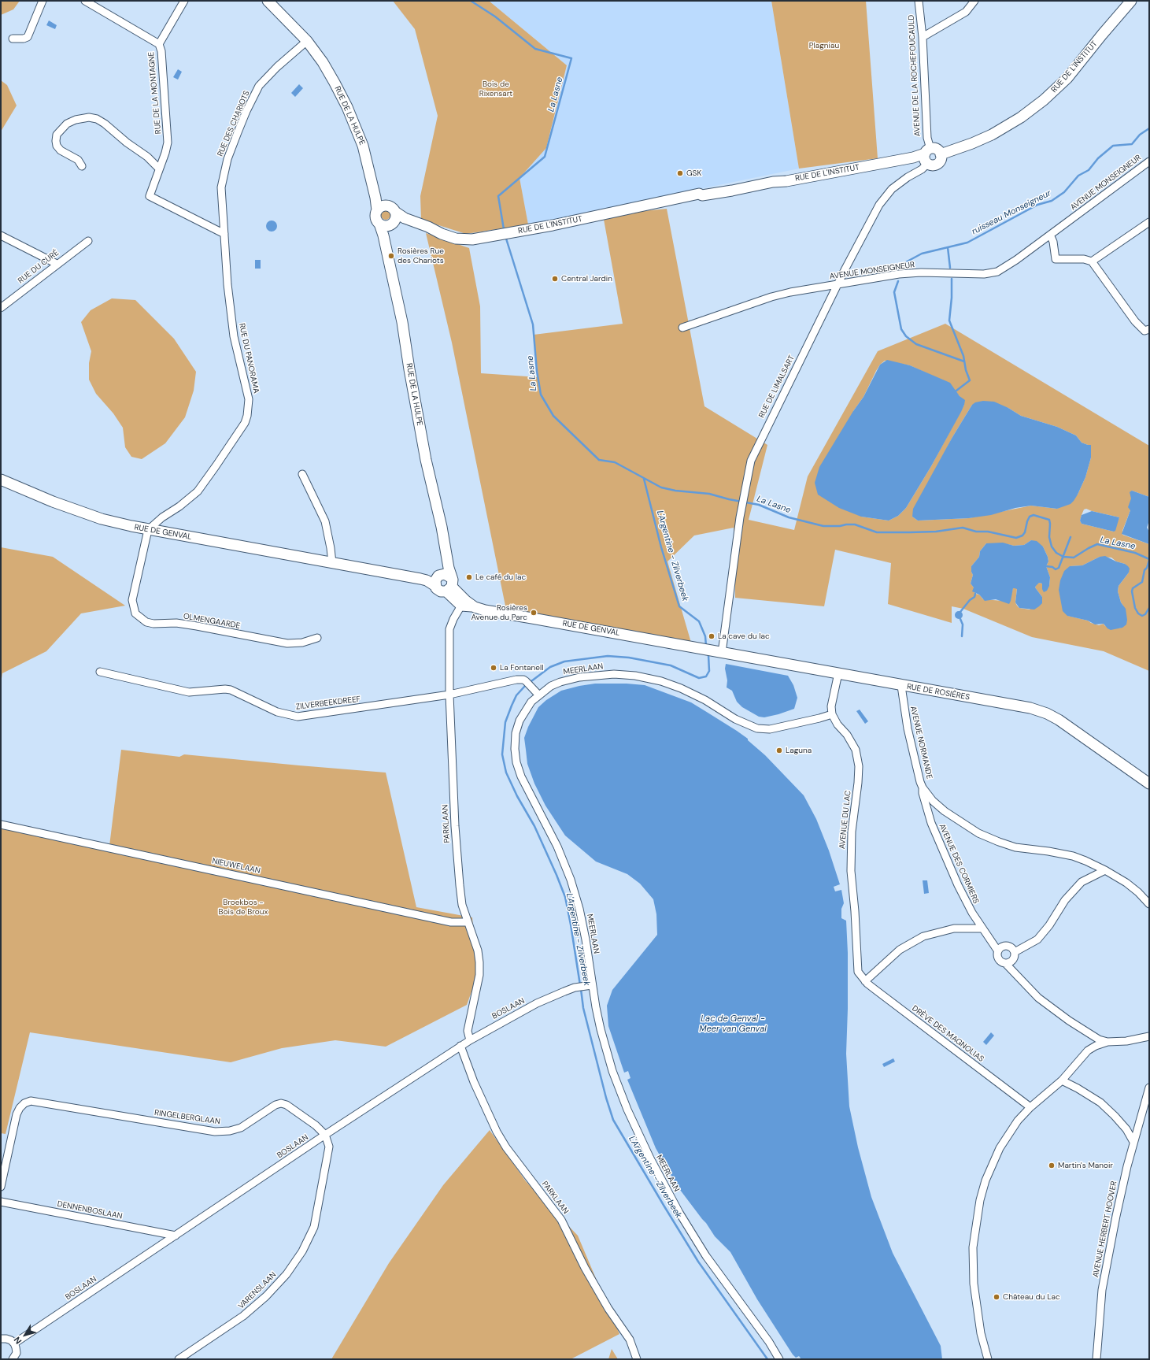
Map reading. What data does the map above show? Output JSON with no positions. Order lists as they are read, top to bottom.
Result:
{
  "streets": {
    "street": [
      "RUE DE L'INSTITUT",
      "AVENUE DE LA ROCHEFOUCAULD",
      "RUE DE LA MONTAGNE",
      "RUE DE LA HULPE",
      "RUE DES CHARIOTS",
      "AVENUE MONSEIGNEUR",
      "RUE DU CURÉ",
      "RUE DU PANORAMA",
      "RUE DE LIMALSART",
      "RUE DE GENVAL",
      "OLMENGAARDE",
      "MEERLAAN",
      "RUE DE ROSIÈRES",
      "ZILVERBEEKDREEF",
      "AVENUE NORMANDE",
      "AVENUE DU LAC",
      "PARKLAAN",
      "AVENUE DES CORMIERS",
      "NIEUWELAAN",
      "BOSLAAN",
      "DRÈVE DES MAGNOLIAS",
      "RINGELBERGLAAN",
      "DENNENBOSLAAN",
      "AVENUE HERBERT HOOVER",
      "VARENSLAAN"
    ]
  },
  "crossings": [
    ["RUE DE L'INSTITUT", "AVENUE DE LA ROCHEFOUCAULD"],
    ["RUE DE L'INSTITUT", "RUE DE LA HULPE"],
    ["RUE DE L'INSTITUT", "RUE DE LIMALSART"],
    ["AVENUE DE LA ROCHEFOUCAULD", "RUE DE LIMALSART"],
    ["RUE DE LA MONTAGNE", "RUE DES CHARIOTS"],
    ["RUE DE LA MONTAGNE", "RUE DU PANORAMA"],
    ["RUE DE LA HULPE", "RUE DES CHARIOTS"],
    ["RUE DE LA HULPE", "RUE DE GENVAL"],
    ["RUE DES CHARIOTS", "RUE DU PANORAMA"],
    ["AVENUE MONSEIGNEUR", "RUE DE LIMALSART"],
    ["RUE DU PANORAMA", "RUE DE GENVAL"],
    ["RUE DU PANORAMA", "OLMENGAARDE"],
    ["RUE DE LIMALSART", "RUE DE ROSIÈRES"],
    ["RUE DE GENVAL", "OLMENGAARDE"],
    ["RUE DE GENVAL", "RUE DE ROSIÈRES"],
    ["RUE DE GENVAL", "PARKLAAN"],
    ["MEERLAAN", "ZILVERBEEKDREEF"],
    ["MEERLAAN", "AVENUE DU LAC"],
    ["MEERLAAN", "BOSLAAN"],
    ["RUE DE ROSIÈRES", "AVENUE NORMANDE"],
    ["ZILVERBEEKDREEF", "PARKLAAN"],
    ["AVENUE NORMANDE", "AVENUE DES CORMIERS"],
    ["AVENUE DU LAC", "DRÈVE DES MAGNOLIAS"],
    ["PARKLAAN", "NIEUWELAAN"],
    ["PARKLAAN", "BOSLAAN"],
    ["BOSLAAN", "RINGELBERGLAAN"],
    ["BOSLAAN", "DENNENBOSLAAN"],
    ["BOSLAAN", "VARENSLAAN"],
    ["RINGELBERGLAAN", "VARENSLAAN"]
  ],
  "water": [
    "La Lasne",
    "ruisseau Monseigneur",
    "L'Argentine - Zilverbeek",
    "Lac de Genval - Meer van Genval"
  ],
  "parks": ["Plagniau", "Bois de Rixensart", "Broekbos - Bois de Broux"],
  "places": [
    "GSK",
    "Rosières Rue des Chariots",
    "Central Jardin",
    "Le café du lac",
    "Rosières Avenue du Parc",
    "La cave du lac",
    "La Fontanell",
    "Laguna",
    "Martin's Manoir",
    "Château du Lac"
  ],
  "north": "bottom left"
}
